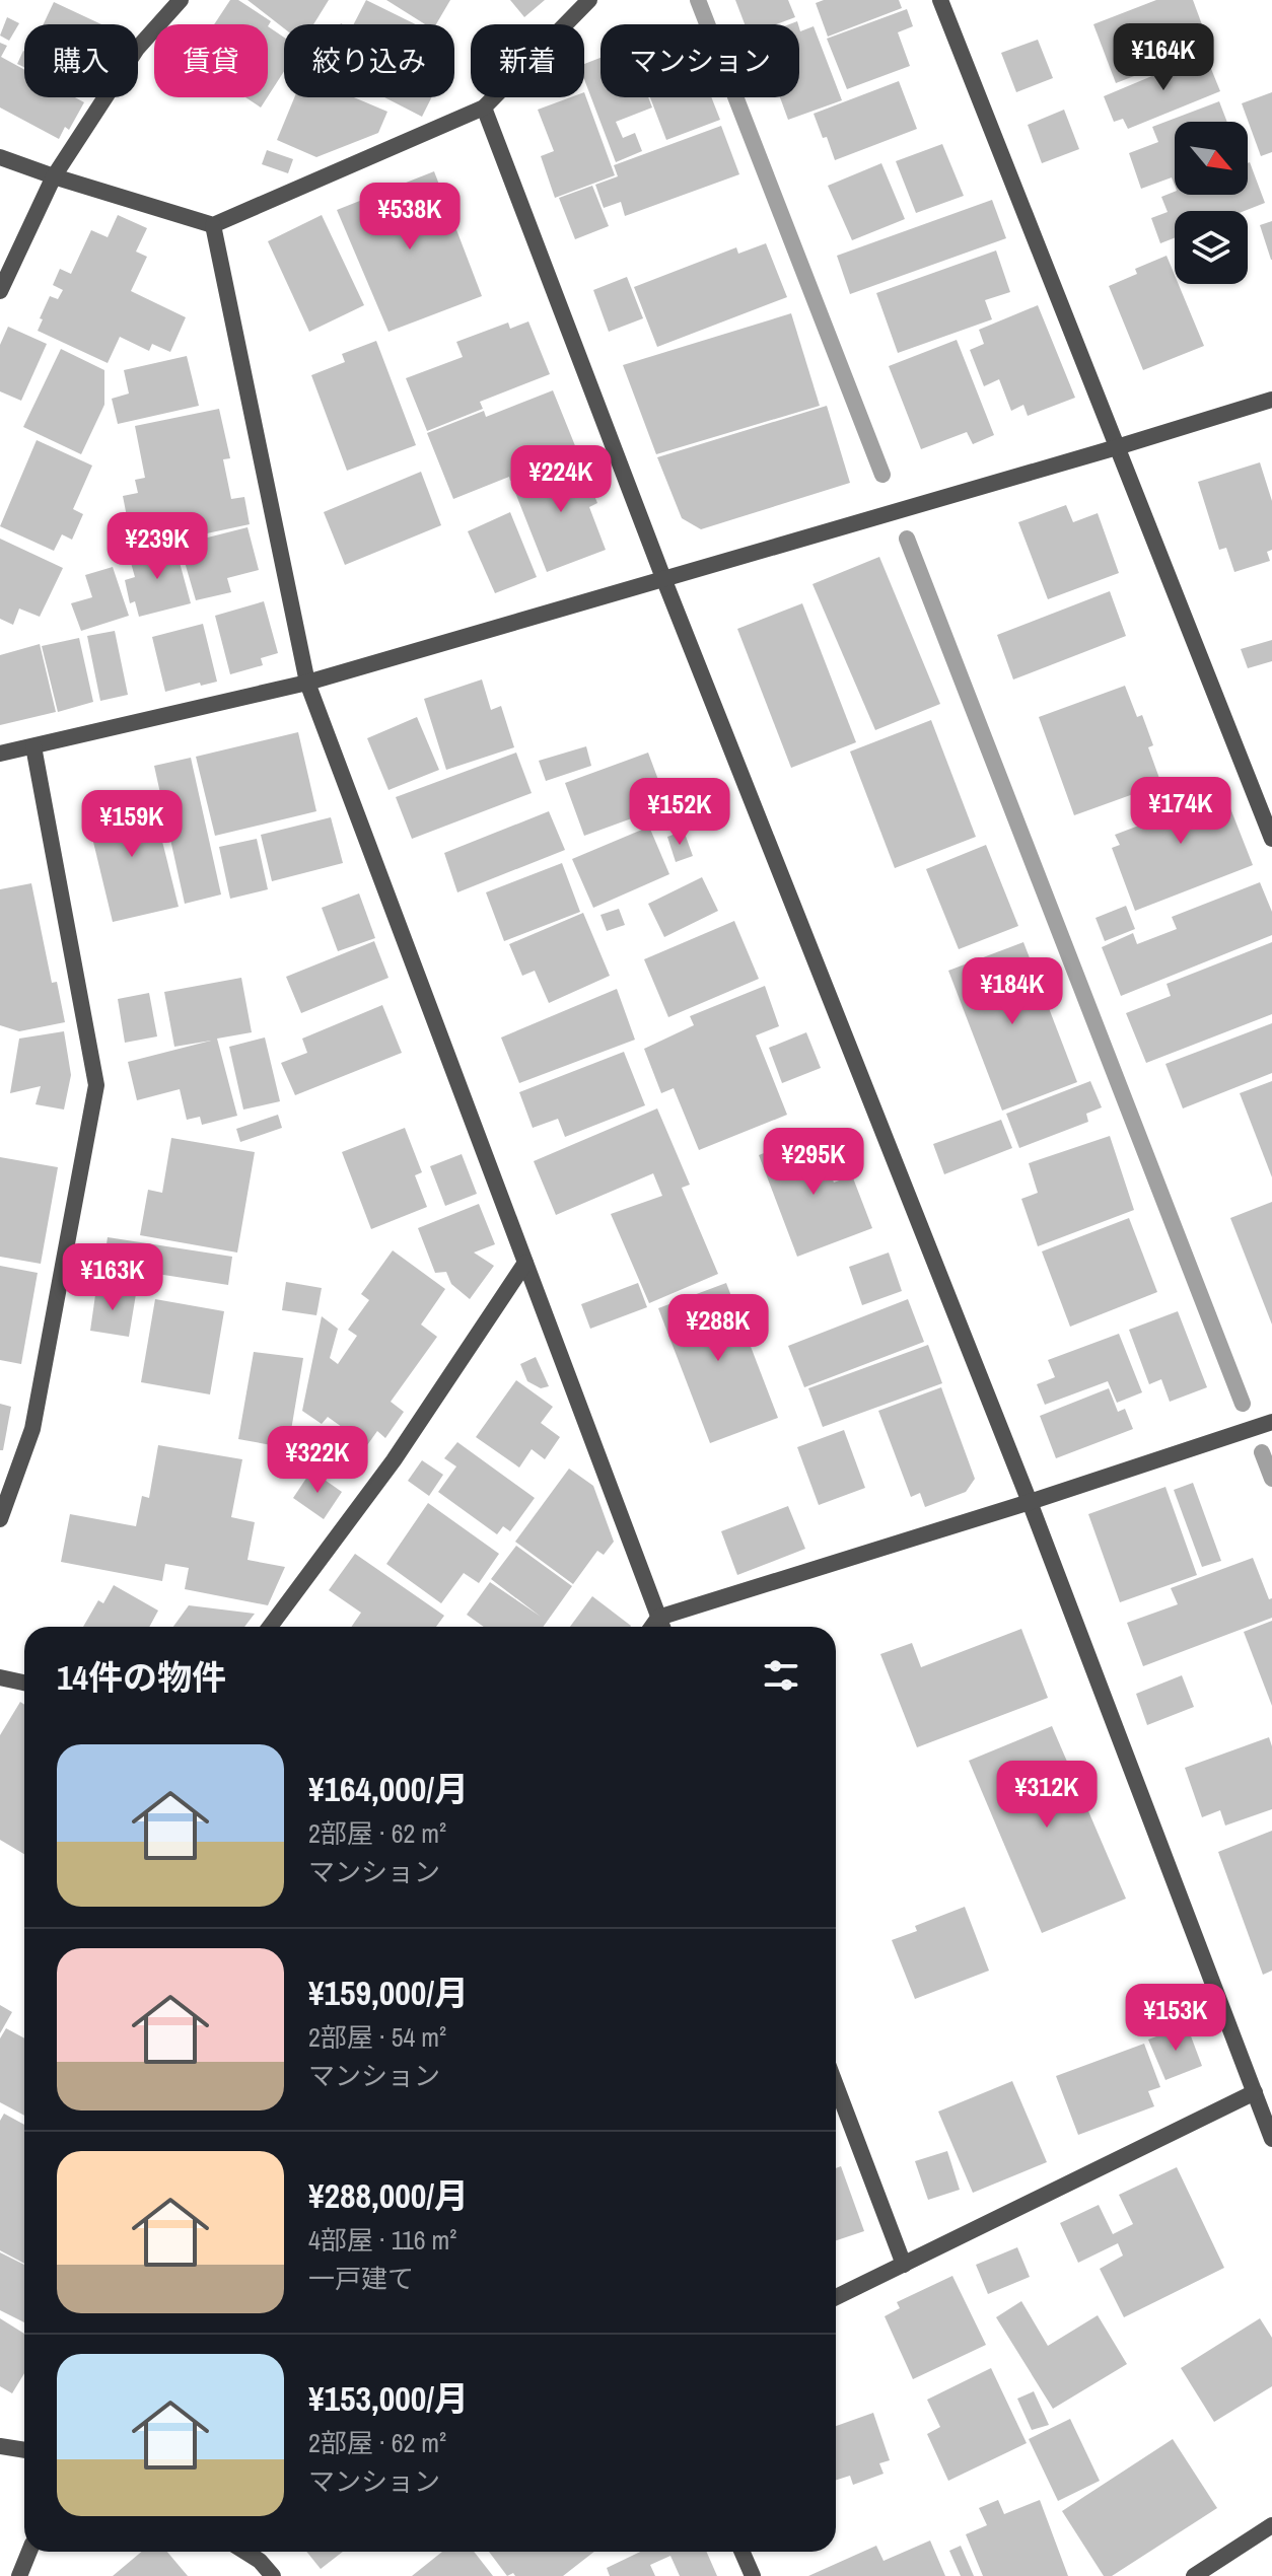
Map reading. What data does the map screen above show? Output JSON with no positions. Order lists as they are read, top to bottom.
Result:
{
  "north": "bottom right",
  "page": {
    "price": [
      "¥164K",
      "¥538K",
      "¥224K",
      "¥239K",
      "¥174K",
      "¥152K",
      "¥159K",
      "¥184K",
      "¥295K",
      "¥163K",
      "¥288K",
      "¥322K",
      "¥312K",
      "¥153K"
    ],
    "chip": [
      "購入",
      "賃貸",
      "絞り込み",
      "新着",
      "マンション"
    ],
    "heading": "14件の物件",
    "list": [
      {
        "name": "¥164,000/月",
        "note": "2部屋 · 62 m² · マンション"
      },
      {
        "name": "¥159,000/月",
        "note": "2部屋 · 54 m² · マンション"
      },
      {
        "name": "¥288,000/月",
        "note": "4部屋 · 116 m² · 一戸建て"
      },
      {
        "name": "¥153,000/月",
        "note": "2部屋 · 62 m² · マンション"
      }
    ]
  }
}
